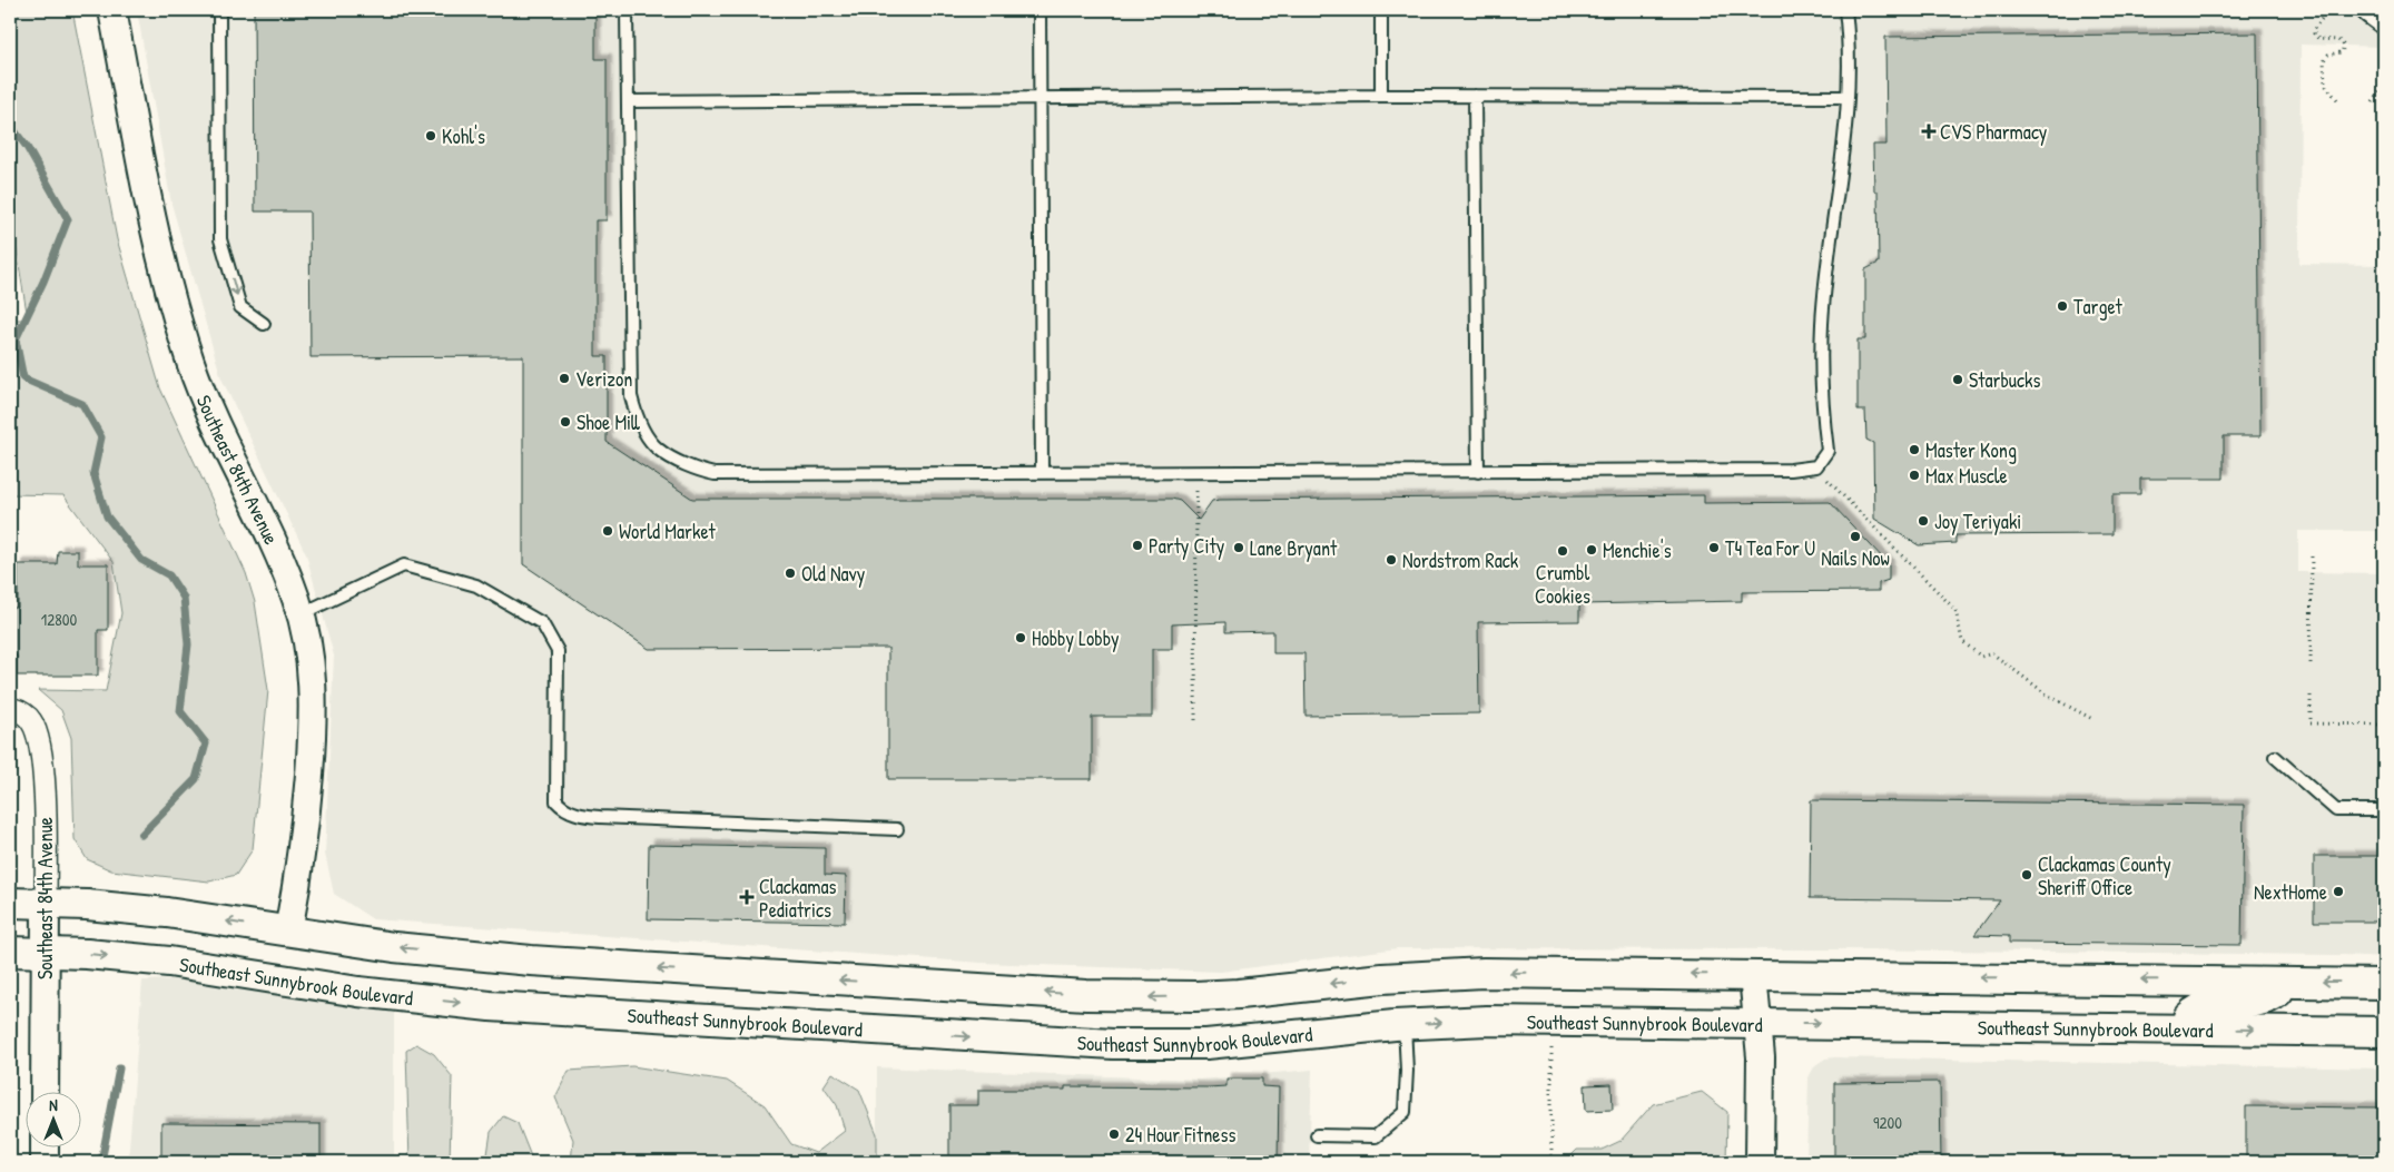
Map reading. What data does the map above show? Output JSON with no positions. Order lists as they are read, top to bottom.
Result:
{
  "streets": {
    "main road": ["Southeast Sunnybrook Boulevard"],
    "street": ["Southeast 84th Avenue"]
  },
  "crossings": [
    ["Southeast 84th Avenue", "Southeast Sunnybrook Boulevard"]
  ],
  "places": {
    "health": ["CVS Pharmacy", "Clackamas Pediatrics"],
    "other": [
      "Kohl's",
      "Target",
      "Verizon",
      "Starbucks",
      "Shoe Mill",
      "Master Kong",
      "Max Muscle",
      "Joy Teriyaki",
      "World Market",
      "Nails Now",
      "Party City",
      "Lane Bryant",
      "T4 Tea For U",
      "Menchie's",
      "Crumbl Cookies",
      "Nordstrom Rack",
      "Old Navy",
      "Hobby Lobby",
      "Clackamas County Sheriff Office",
      "NextHome",
      "24 Hour Fitness"
    ]
  },
  "house_numbers": ["12800", "9200"],
  "north": "top"
}
